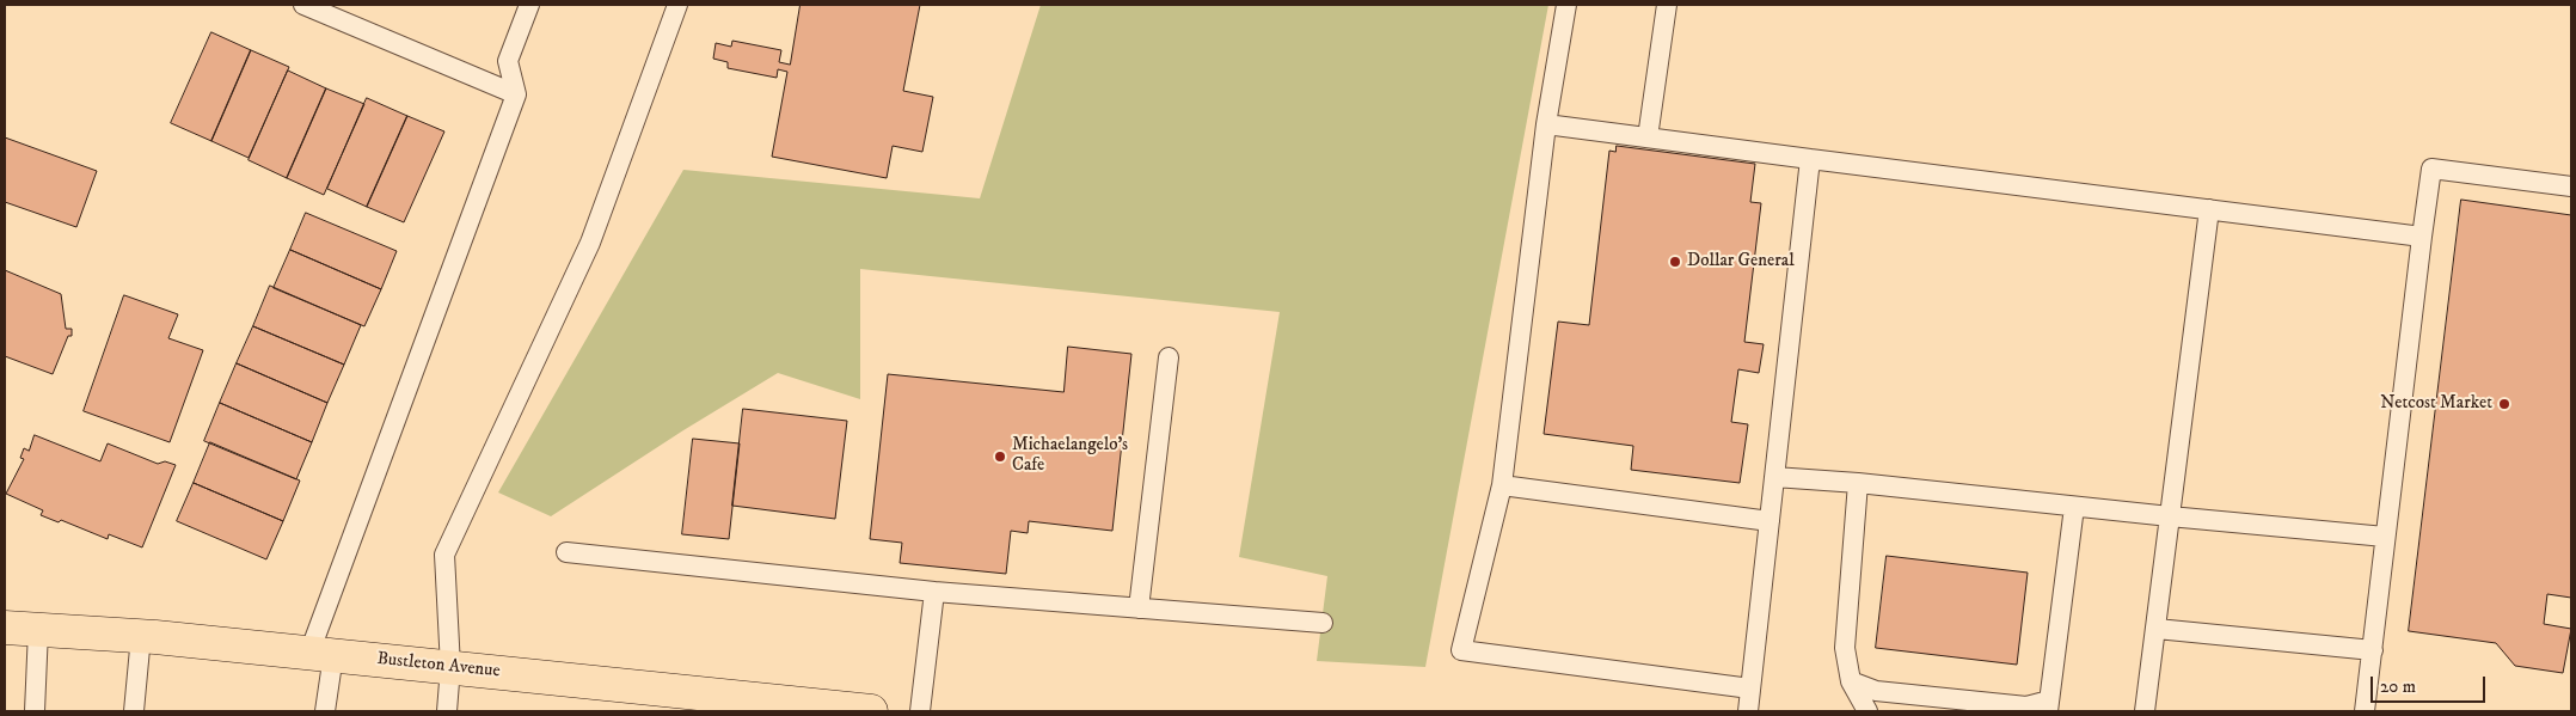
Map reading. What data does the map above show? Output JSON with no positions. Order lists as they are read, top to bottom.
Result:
{
  "streets": {
    "main road": ["Bustleton Avenue"]
  },
  "places": ["Dollar General", "Netcost Market", "Michaelangelo's Cafe"],
  "scale_bar": "20 m"
}
